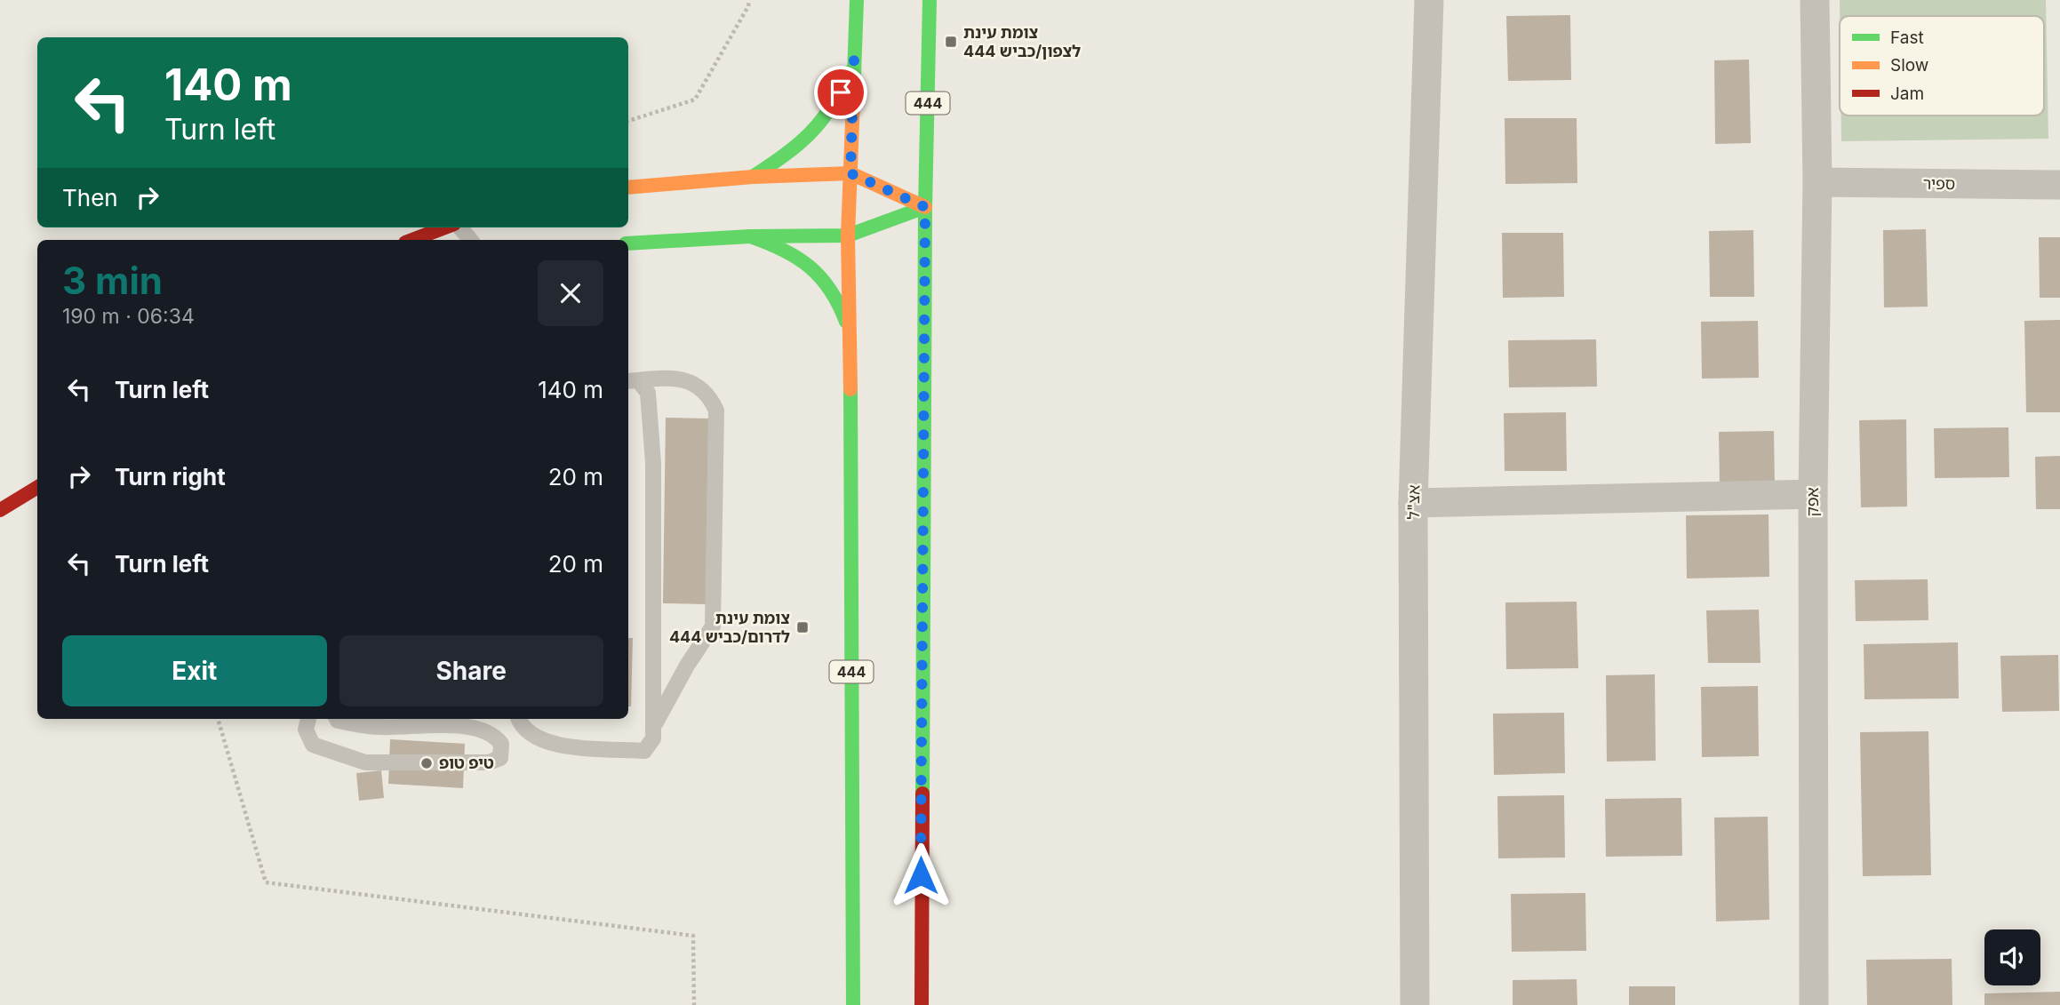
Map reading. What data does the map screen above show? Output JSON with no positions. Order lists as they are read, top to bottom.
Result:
{
  "streets": {
    "main road": ["444"],
    "street": ["ספיר", "אצ\"ל", "אפק"]
  },
  "crossings": [
    ["ספיר", "אפק"]
  ],
  "places": {
    "transit": ["צומת עינת לצפון/כביש 444", "צומת עינת לדרום/כביש 444"],
    "other": ["טיפ טופ"]
  },
  "legend": ["Fast", "Slow", "Jam"],
  "page": {
    "turn": ["140 m", "Turn left"],
    "then": "Then",
    "heading": ["3 min", "190 m · 06:34"],
    "list": [
      {
        "name": "Turn left",
        "value": "140 m"
      },
      {
        "name": "Turn right",
        "value": "20 m"
      },
      {
        "name": "Turn left",
        "value": "20 m"
      }
    ],
    "buttons": ["Exit", "Share"]
  }
}
